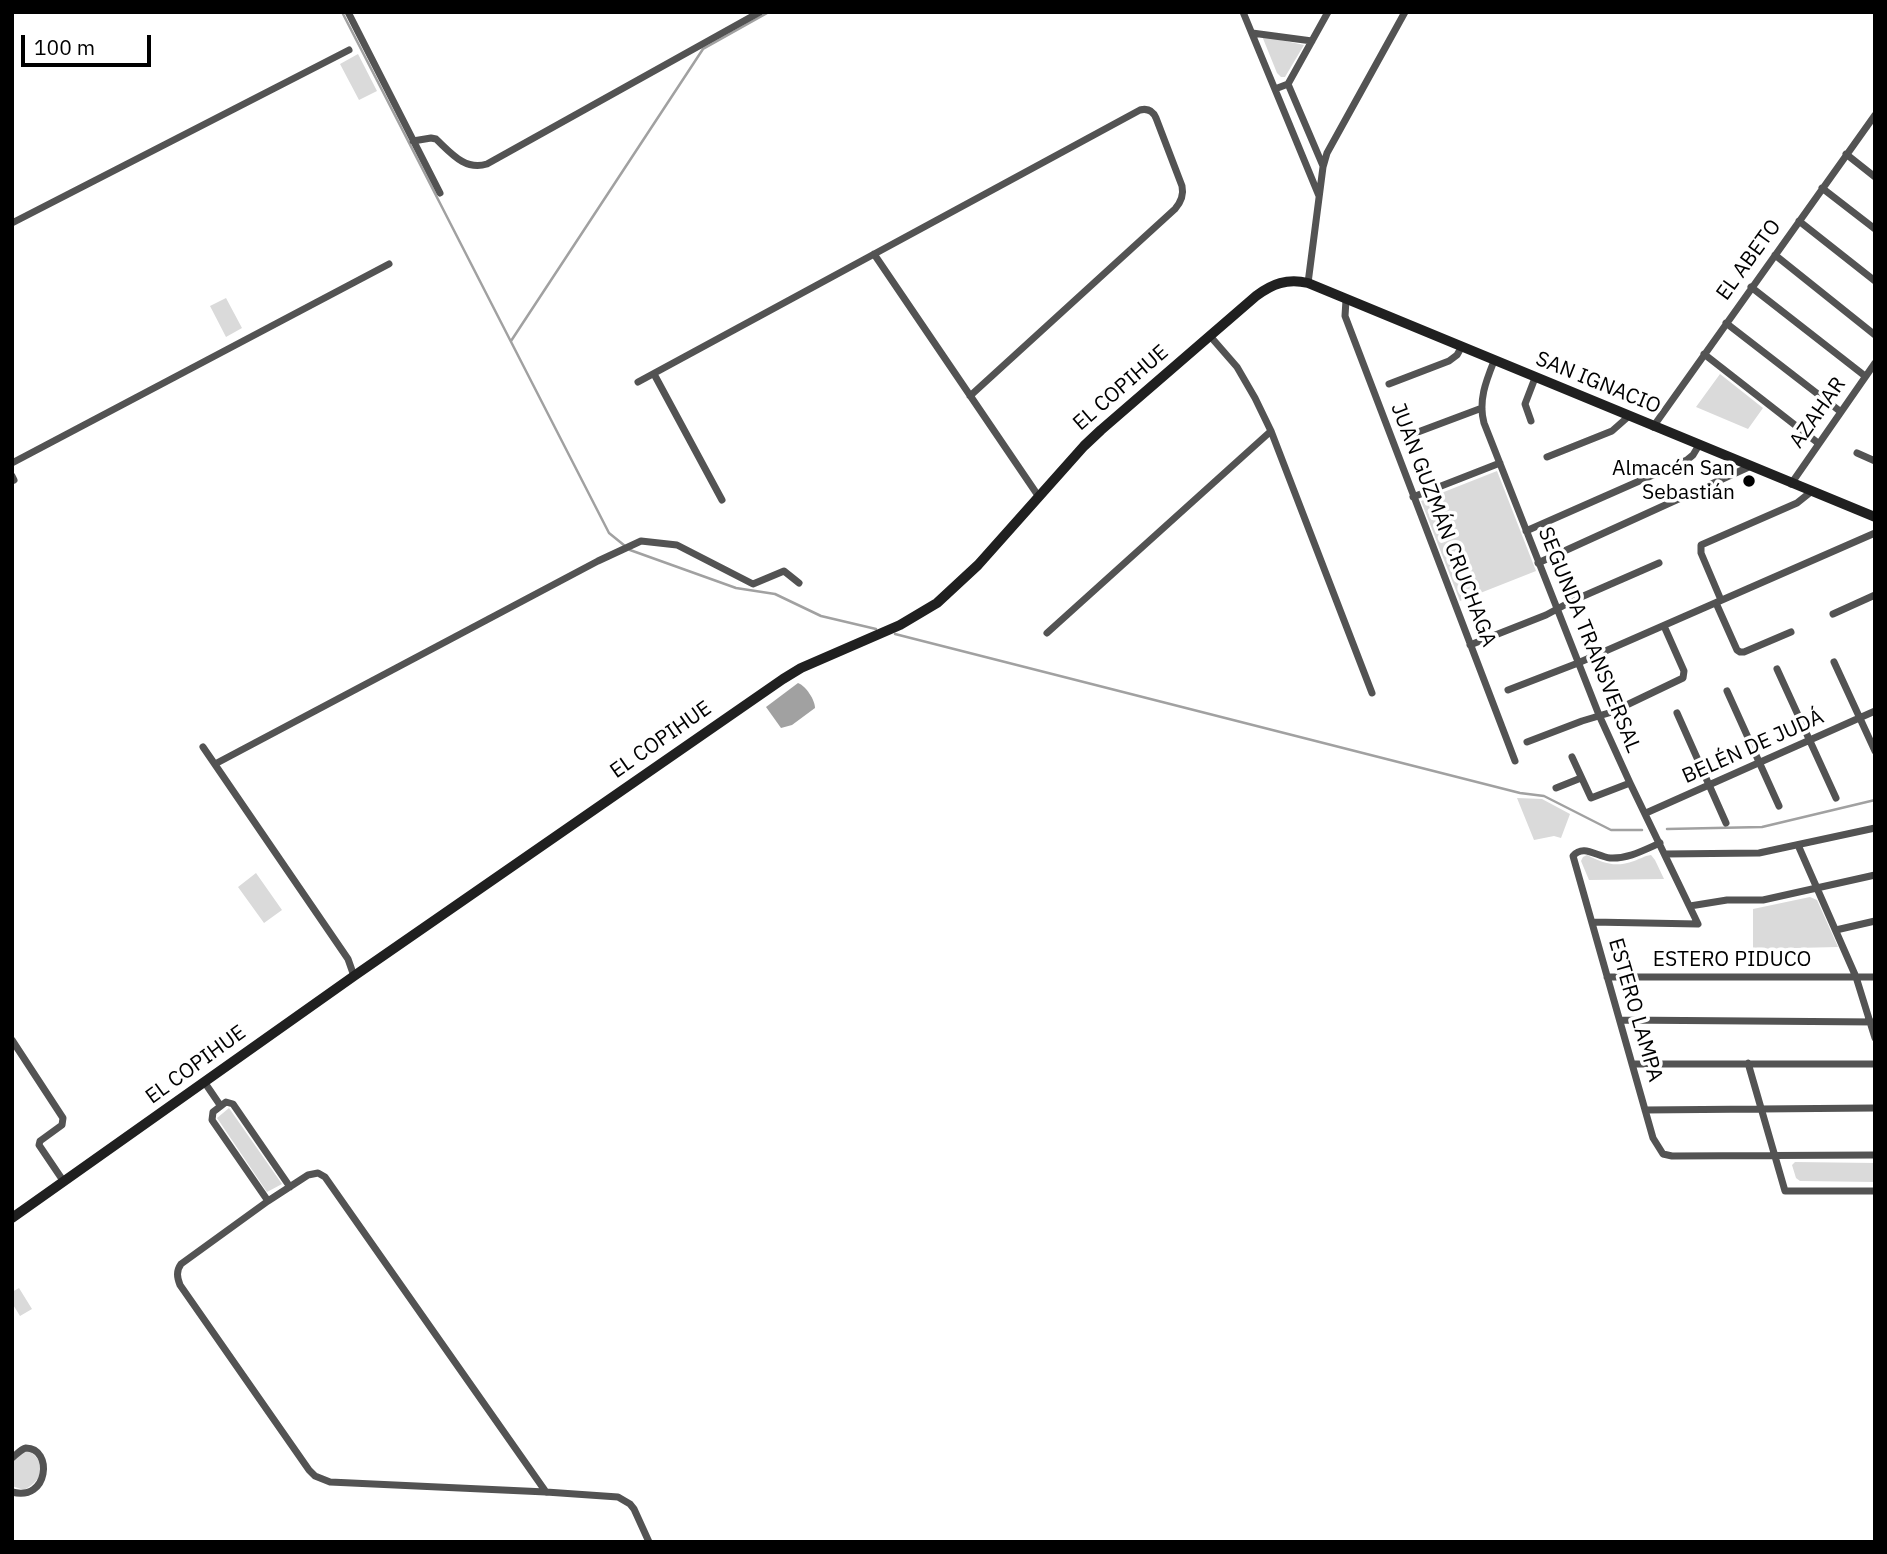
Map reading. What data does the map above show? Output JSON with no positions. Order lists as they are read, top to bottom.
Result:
{
  "streets": {
    "main road": ["SAN IGNACIO", "EL COPIHUE"],
    "street": [
      "EL ABETO",
      "AZAHAR",
      "JUAN GUZMÁN CRUCHAGA",
      "SEGUNDA TRANSVERSAL",
      "BELÉN DE JUDÁ",
      "ESTERO PIDUCO",
      "ESTERO LAMPA"
    ]
  },
  "crossings": [
    ["EL ABETO", "SAN IGNACIO"],
    ["SAN IGNACIO", "EL COPIHUE"],
    ["SAN IGNACIO", "AZAHAR"],
    ["SAN IGNACIO", "JUAN GUZMÁN CRUCHAGA"],
    ["SAN IGNACIO", "SEGUNDA TRANSVERSAL"],
    ["SEGUNDA TRANSVERSAL", "BELÉN DE JUDÁ"],
    ["SEGUNDA TRANSVERSAL", "ESTERO LAMPA"],
    ["ESTERO PIDUCO", "ESTERO LAMPA"]
  ],
  "places": ["Almacén San Sebastián"],
  "scale_bar": "100 m"
}
